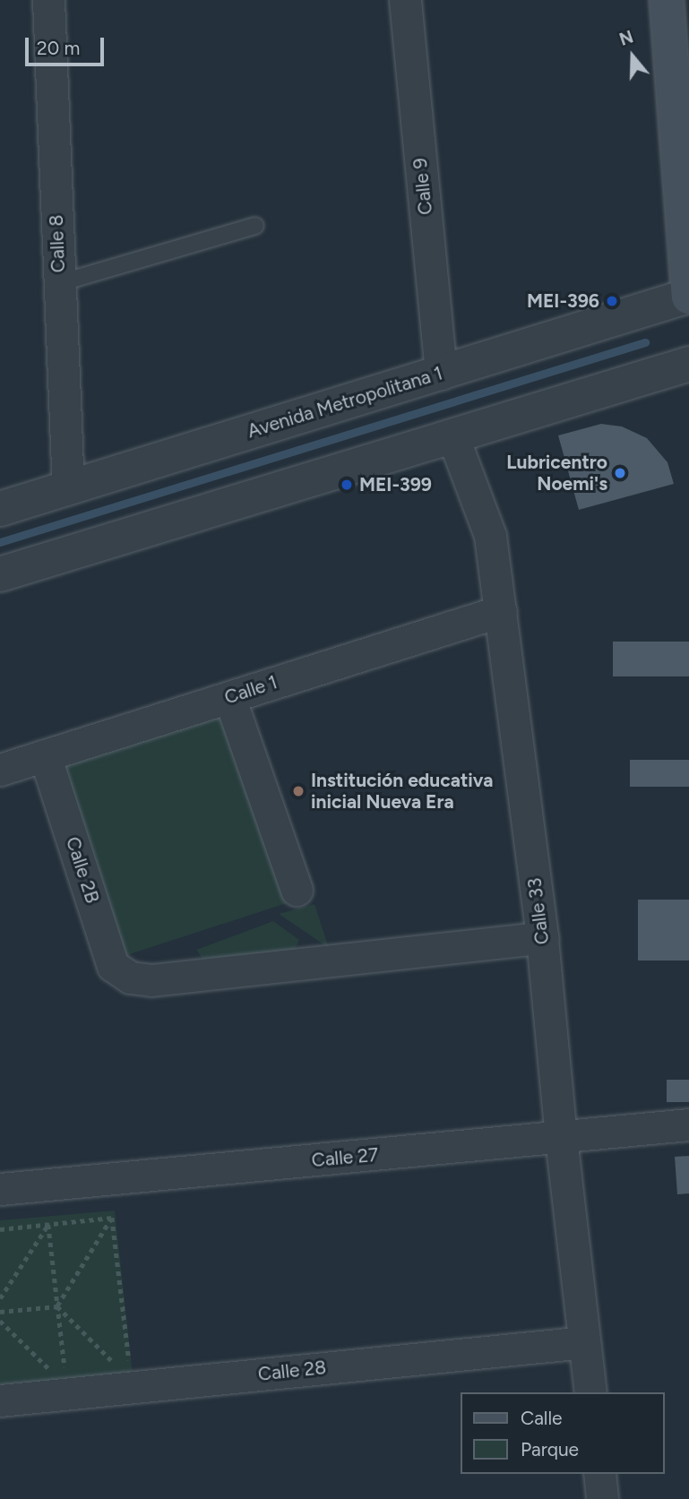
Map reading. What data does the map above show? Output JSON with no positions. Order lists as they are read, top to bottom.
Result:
{
  "streets": {
    "street": [
      "Calle 9",
      "Calle 8",
      "Avenida Metropolitana 1",
      "Calle 1",
      "Calle 2B",
      "Calle 33",
      "Calle 27",
      "Calle 28"
    ]
  },
  "crossings": [
    ["Calle 9", "Avenida Metropolitana 1"],
    ["Calle 8", "Avenida Metropolitana 1"],
    ["Calle 1", "Calle 2B"],
    ["Calle 1", "Calle 33"],
    ["Calle 2B", "Calle 33"],
    ["Calle 33", "Calle 27"],
    ["Calle 33", "Calle 28"]
  ],
  "places": [
    "MEI-396",
    "Lubricentro Noemi's",
    "MEI-399",
    "Institución educativa inicial Nueva Era"
  ],
  "legend": ["Calle", "Parque"],
  "scale_bar": "20 m",
  "north": "top"
}
